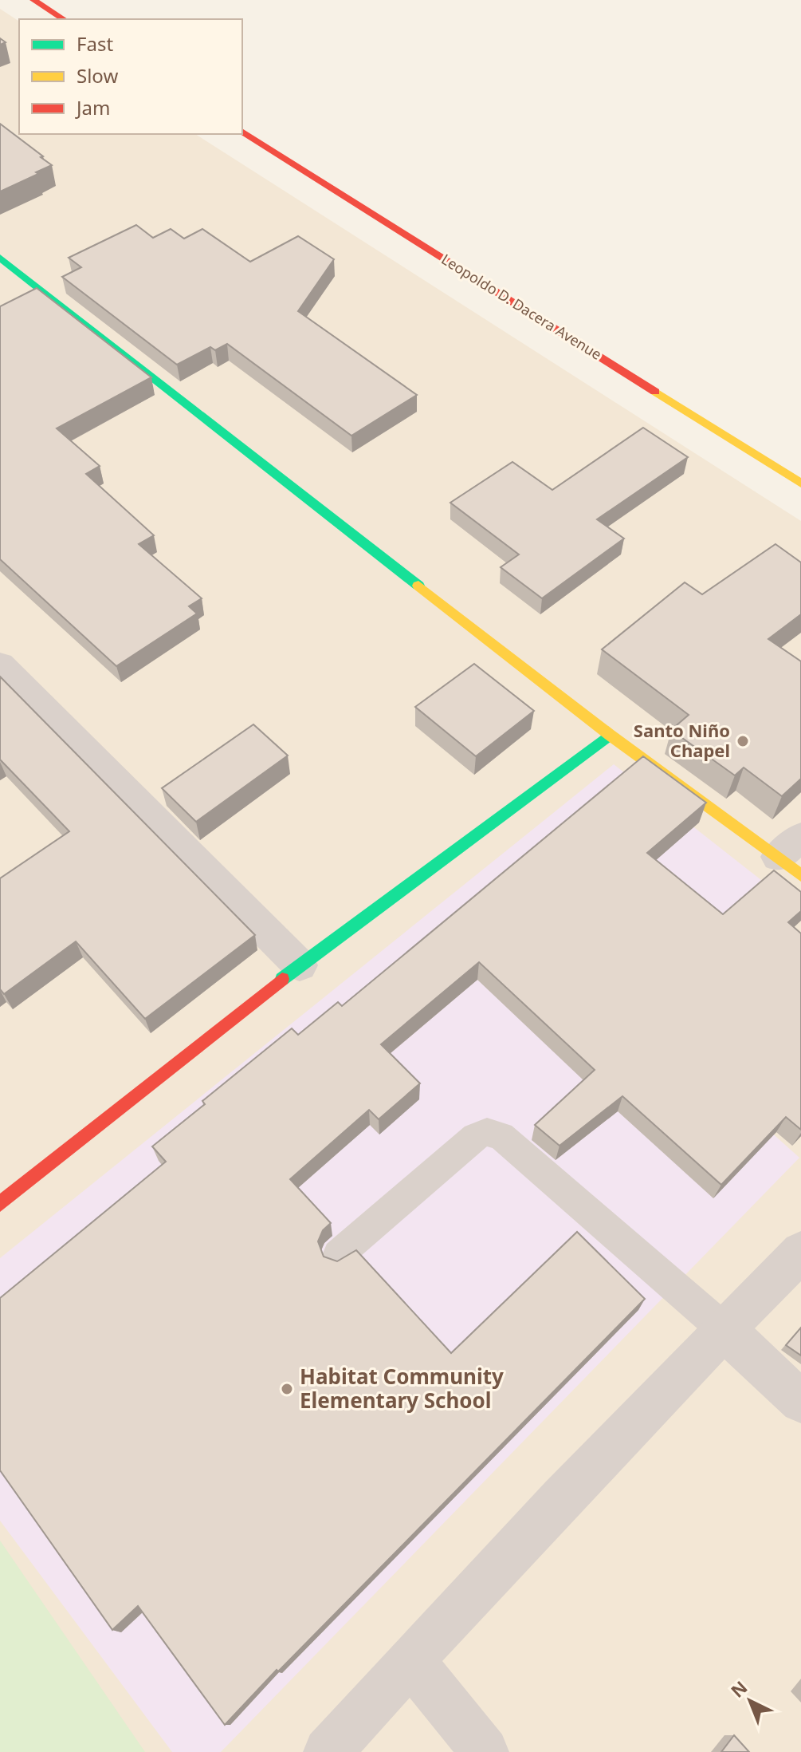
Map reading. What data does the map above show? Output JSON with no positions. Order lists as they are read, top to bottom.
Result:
{
  "streets": {
    "street": ["Leopoldo D. Dacera Avenue"]
  },
  "places": ["Santo Niño Chapel", "Habitat Community Elementary School"],
  "legend": ["Fast", "Slow", "Jam"],
  "north": "top left"
}
